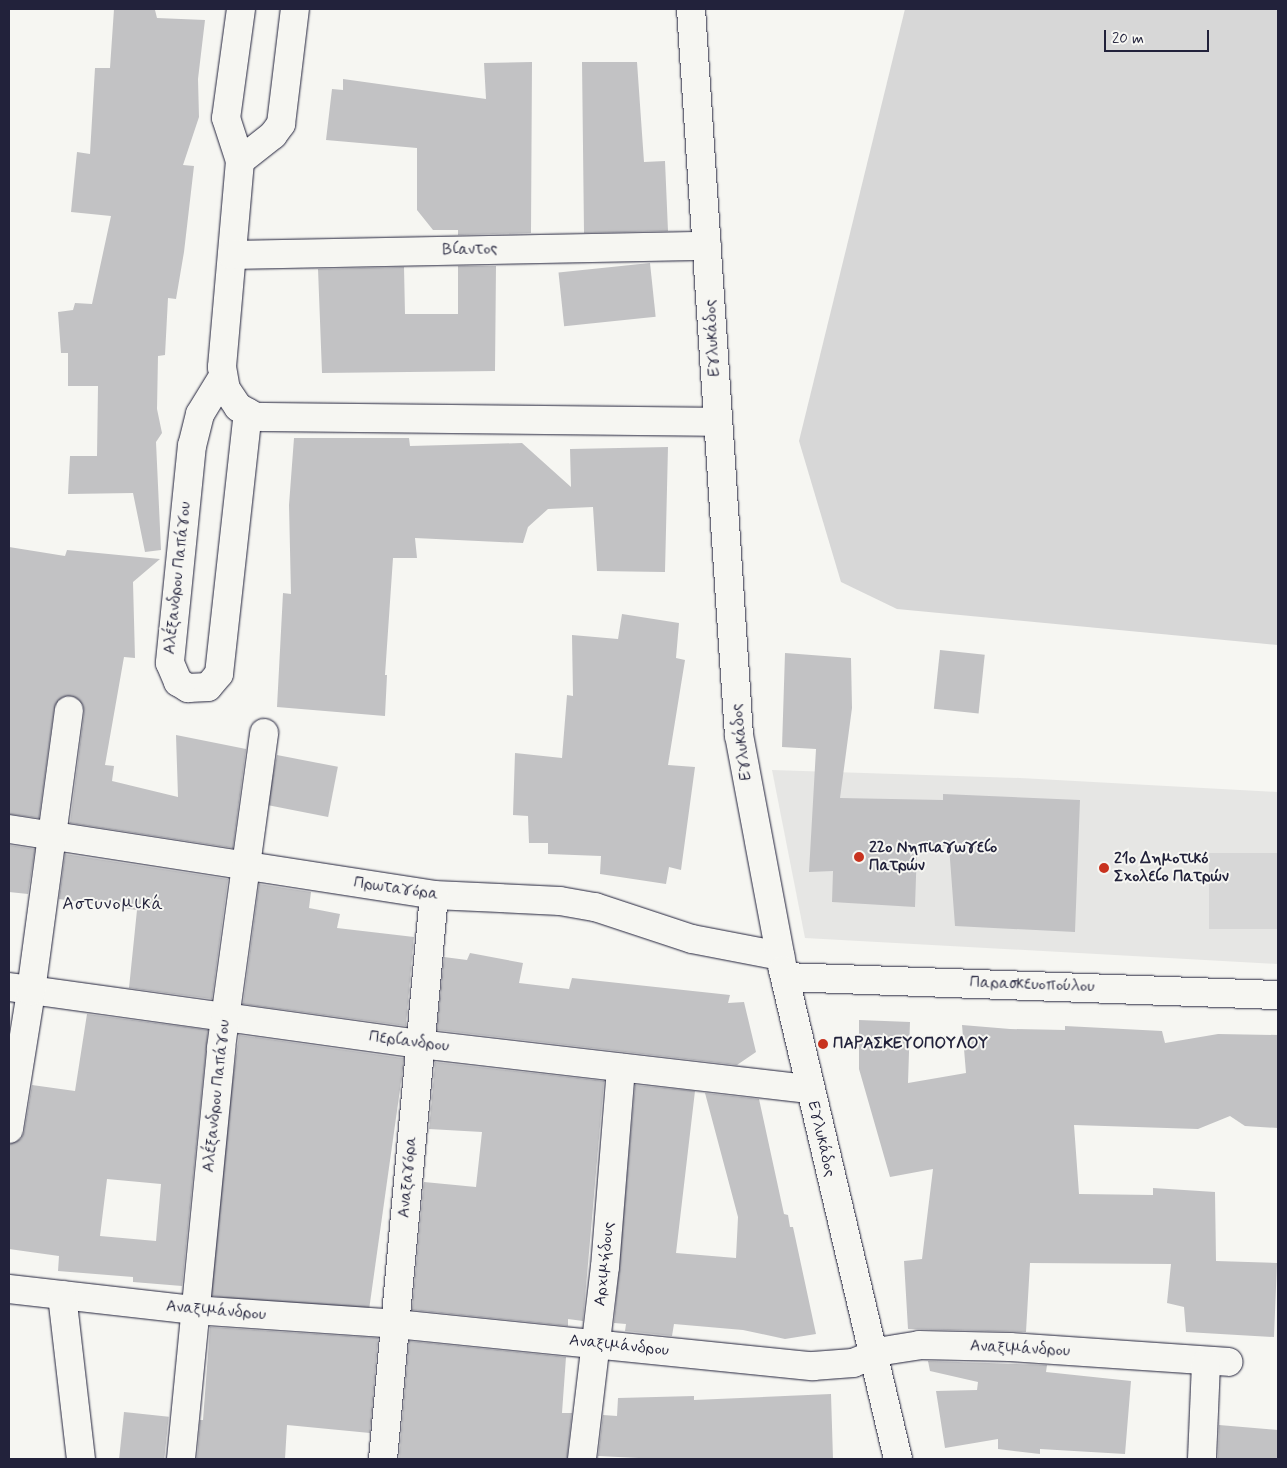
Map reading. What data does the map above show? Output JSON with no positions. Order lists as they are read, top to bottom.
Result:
{
  "streets": {
    "street": [
      "Βίαντος",
      "Εγλυκάδος",
      "Αλέξανδρου Παπάγου",
      "Πρωταγόρα",
      "Παρασκευοπούλου",
      "Περίανδρου",
      "Αναξαγόρα",
      "Αρχιμήδους",
      "Αναξιμάνδρου"
    ]
  },
  "crossings": [
    ["Βίαντος", "Εγλυκάδος"],
    ["Βίαντος", "Αλέξανδρου Παπάγου"],
    ["Εγλυκάδος", "Πρωταγόρα"],
    ["Εγλυκάδος", "Παρασκευοπούλου"],
    ["Εγλυκάδος", "Περίανδρου"],
    ["Εγλυκάδος", "Αναξιμάνδρου"],
    ["Αλέξανδρου Παπάγου", "Πρωταγόρα"],
    ["Αλέξανδρου Παπάγου", "Περίανδρου"],
    ["Αλέξανδρου Παπάγου", "Αναξιμάνδρου"],
    ["Πρωταγόρα", "Παρασκευοπούλου"],
    ["Πρωταγόρα", "Αναξαγόρα"],
    ["Περίανδρου", "Αναξαγόρα"],
    ["Περίανδρου", "Αρχιμήδους"],
    ["Αναξαγόρα", "Αναξιμάνδρου"],
    ["Αρχιμήδους", "Αναξιμάνδρου"]
  ],
  "districts": ["Αστυνομικά"],
  "places": ["22ο Νηπιαγωγείο Πατρών", "21ο Δημοτικό Σχολείο Πατρών", "ΠΑΡΑΣΚΕΥΟΠΟΥΛΟΥ"],
  "scale_bar": "20 m"
}
